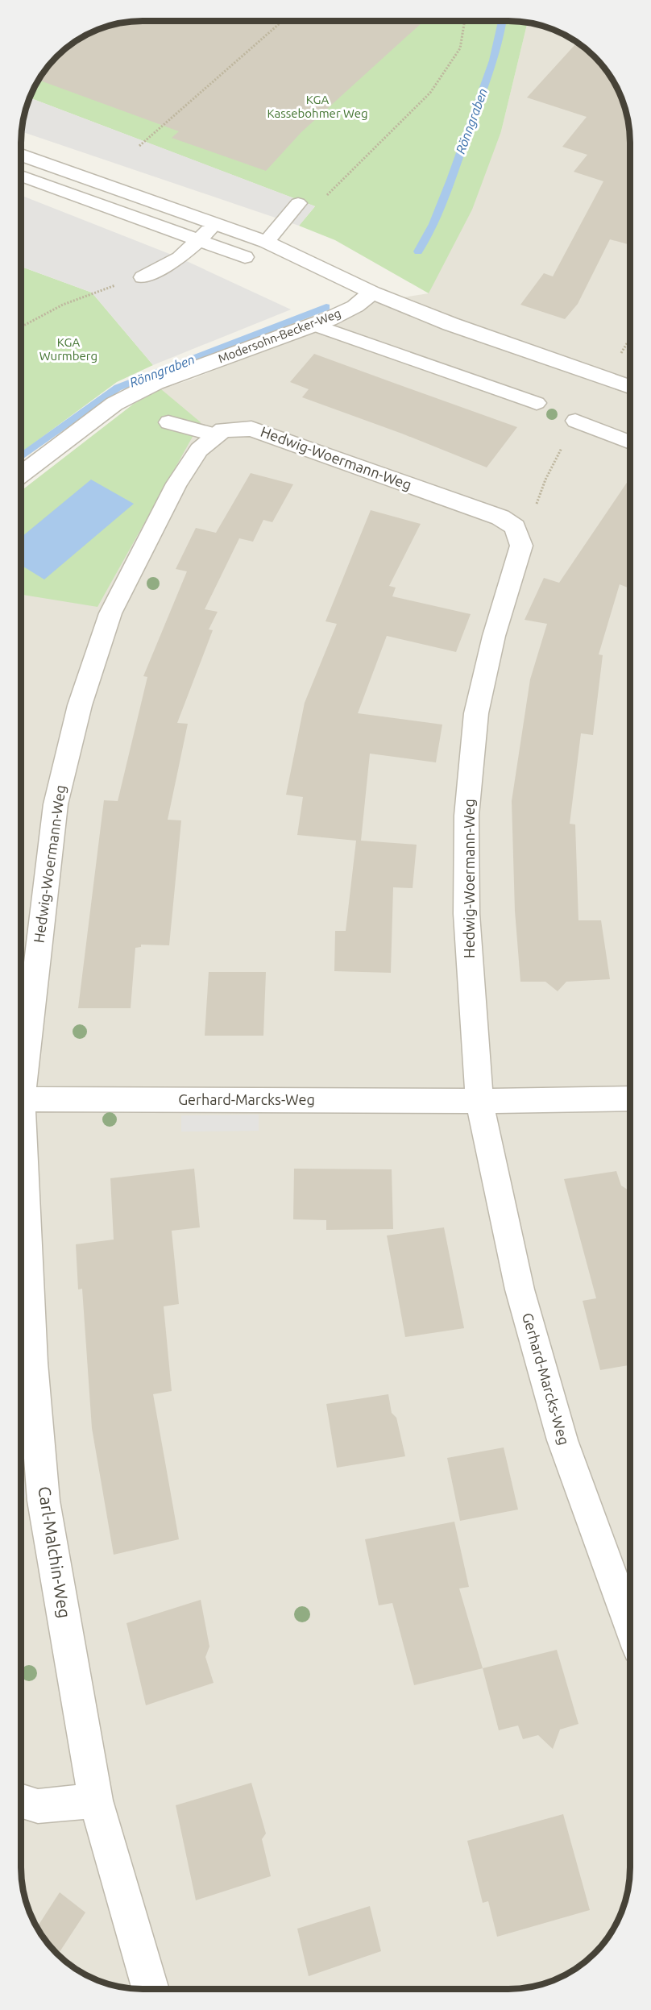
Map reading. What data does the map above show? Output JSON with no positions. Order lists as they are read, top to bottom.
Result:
{
  "streets": {
    "street": [
      "Modersohn-Becker-Weg",
      "Hedwig-Woermann-Weg",
      "Gerhard-Marcks-Weg",
      "Carl-Malchin-Weg"
    ]
  },
  "crossings": [
    ["Hedwig-Woermann-Weg", "Gerhard-Marcks-Weg"]
  ],
  "water": ["Rönngraben"],
  "parks": ["KGA Kassebohmer Weg", "KGA Wurmberg"]
}
